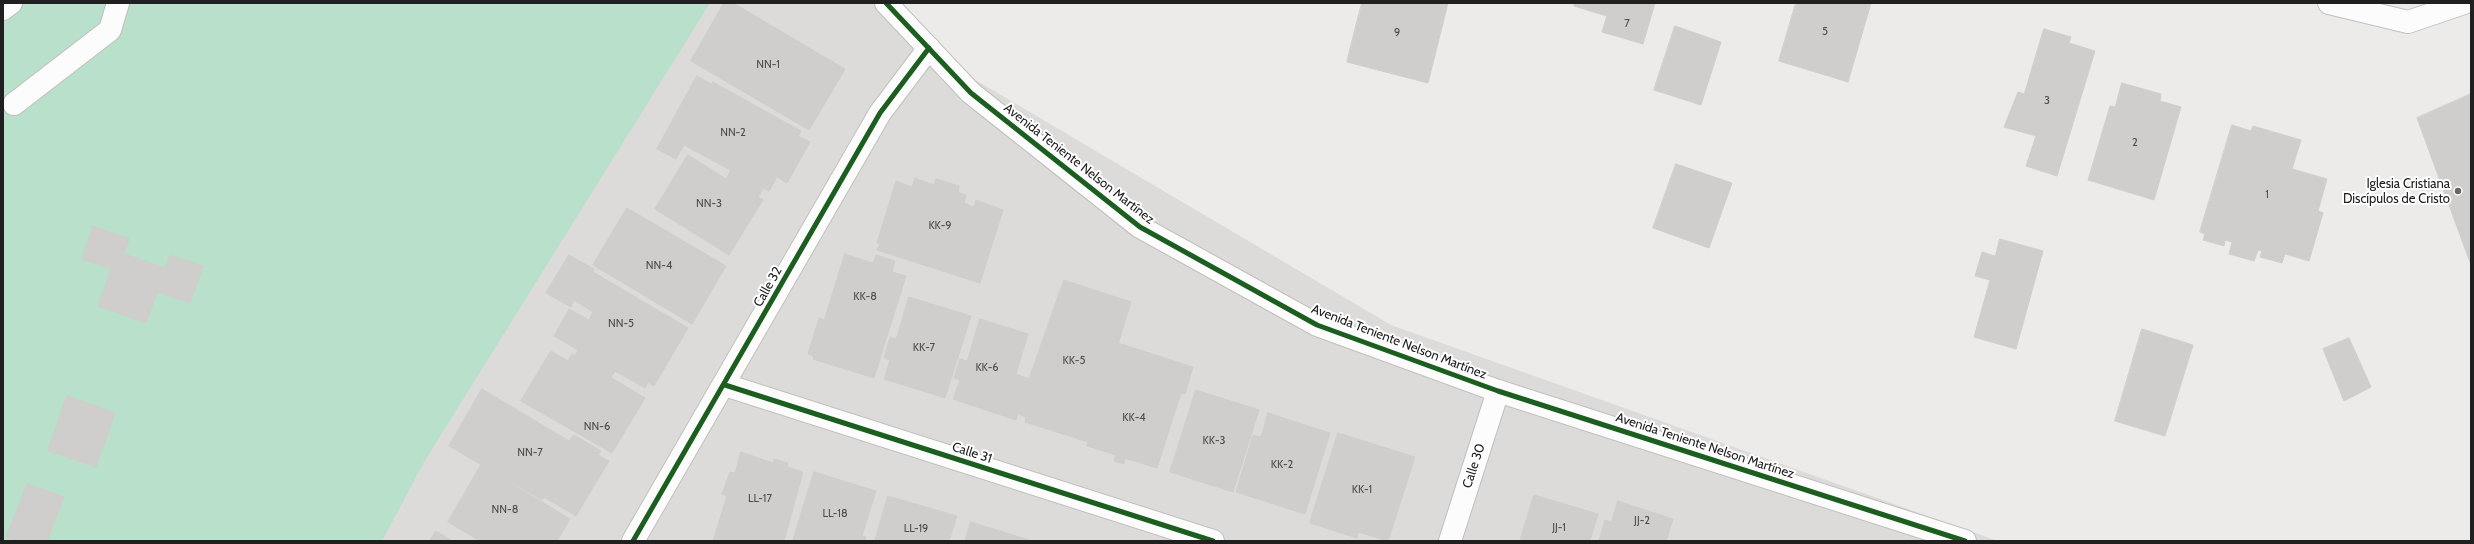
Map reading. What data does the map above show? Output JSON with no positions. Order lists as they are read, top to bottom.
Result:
{
  "streets": {
    "street": [
      "Avenida Teniente Nelson Martínez",
      "Calle 32",
      "Calle 31",
      "Calle 30"
    ]
  },
  "crossings": [
    ["Avenida Teniente Nelson Martínez", "Calle 32"],
    ["Avenida Teniente Nelson Martínez", "Calle 30"],
    ["Calle 32", "Calle 31"]
  ],
  "places": ["Iglesia Cristiana Discípulos de Cristo"],
  "house_numbers": [
    "7",
    "5",
    "9",
    "NN-1",
    "3",
    "NN-2",
    "2",
    "1",
    "NN-3",
    "KK-9",
    "NN-4",
    "KK-8",
    "NN-5",
    "KK-7",
    "KK-5",
    "KK-6",
    "KK-4",
    "NN-6",
    "KK-3",
    "NN-7",
    "KK-2",
    "KK-1",
    "LL-17",
    "NN-8",
    "LL-18",
    "JJ-2",
    "JJ-1",
    "LL-19"
  ]
}
